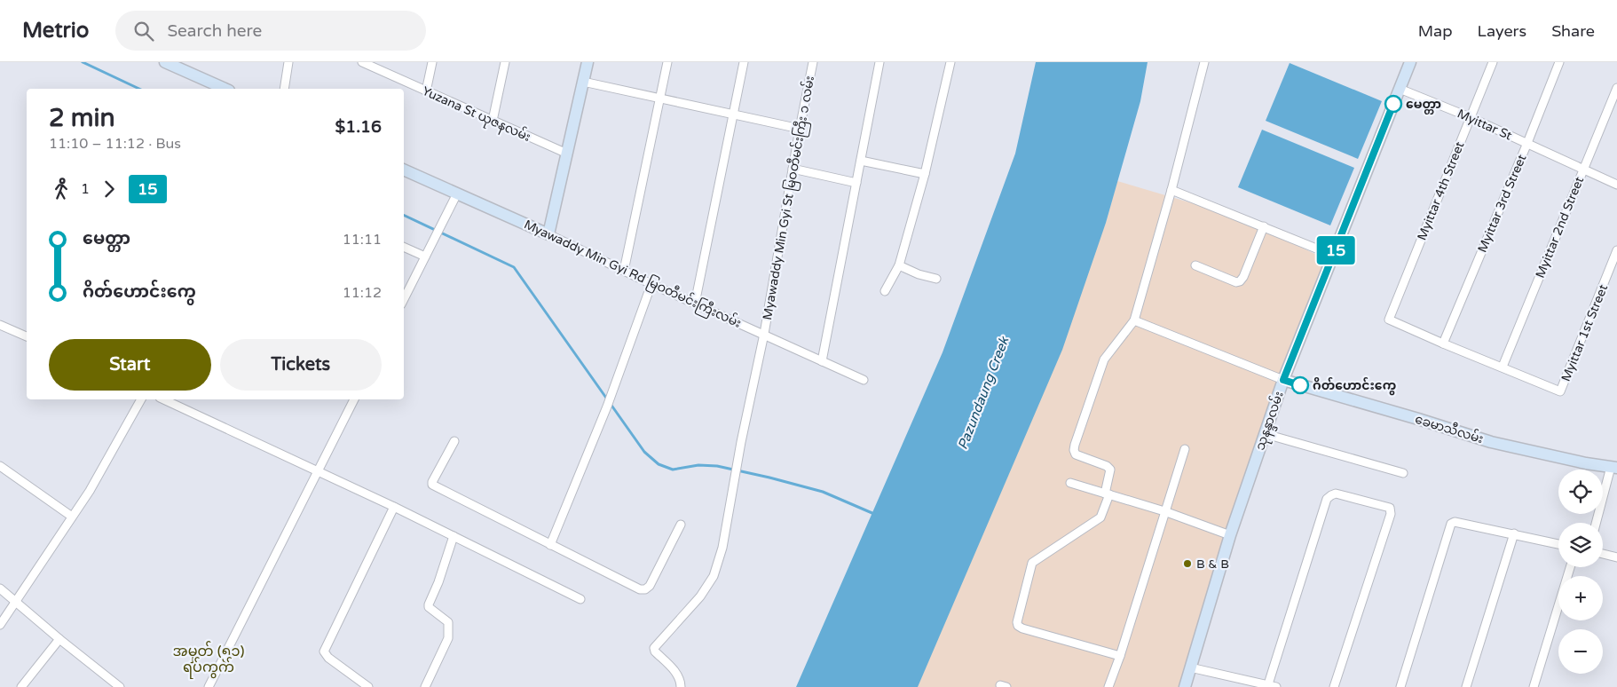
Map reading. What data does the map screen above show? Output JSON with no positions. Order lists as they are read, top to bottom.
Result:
{
  "streets": {
    "main road": ["Myawaddy Min Gyi Rd မြဝတီမင်းကြီးလမ်း", "သုနန္ဒာလမ်း", "ခေမာသီလမ်း"],
    "street": [
      "Yuzana St ယုဇနလမ်း",
      "Myittar St",
      "Myittar 4th Street",
      "Myawaddy Min Gyi St မြဝတီမင်းကြီး ၁ လမ်း",
      "Myittar 3rd Street",
      "Myittar 2nd Street",
      "Myittar 1st Street"
    ]
  },
  "crossings": [
    ["Myittar St", "Myittar 4th Street"],
    ["Myittar St", "Myittar 3rd Street"],
    ["Myittar St", "Myittar 2nd Street"],
    ["Myittar St", "သုနန္ဒာလမ်း"],
    ["Myittar 4th Street", "Myittar 3rd Street"],
    ["Myawaddy Min Gyi St မြဝတီမင်းကြီး ၁ လမ်း", "Myawaddy Min Gyi Rd မြဝတီမင်းကြီးလမ်း"],
    ["Myittar 2nd Street", "Myittar 1st Street"],
    ["သုနန္ဒာလမ်း", "ခေမာသီလမ်း"]
  ],
  "districts": ["အမှတ် (၅၁) ရပ်ကွက်"],
  "water": ["Pazundaung Creek"],
  "places": ["မေတ္တာ", "ဂိတ်ဟောင်းကွေ", "B & B"],
  "lines": ["bus line 15"],
  "page": {
    "header": "Metrio",
    "search": "Search here",
    "nav": ["Map", "Layers", "Share"],
    "on_map": "15",
    "heading": ["2 min", "11:10 – 11:12 · Bus", "$1.16"],
    "legs": ["1", "15"],
    "list": [
      {
        "name": "မေတ္တာ",
        "value": "11:11"
      },
      {
        "name": "ဂိတ်ဟောင်းကွေ",
        "value": "11:12"
      }
    ],
    "buttons": ["Start", "Tickets"],
    "map_buttons": ["+", "−"]
  }
}
